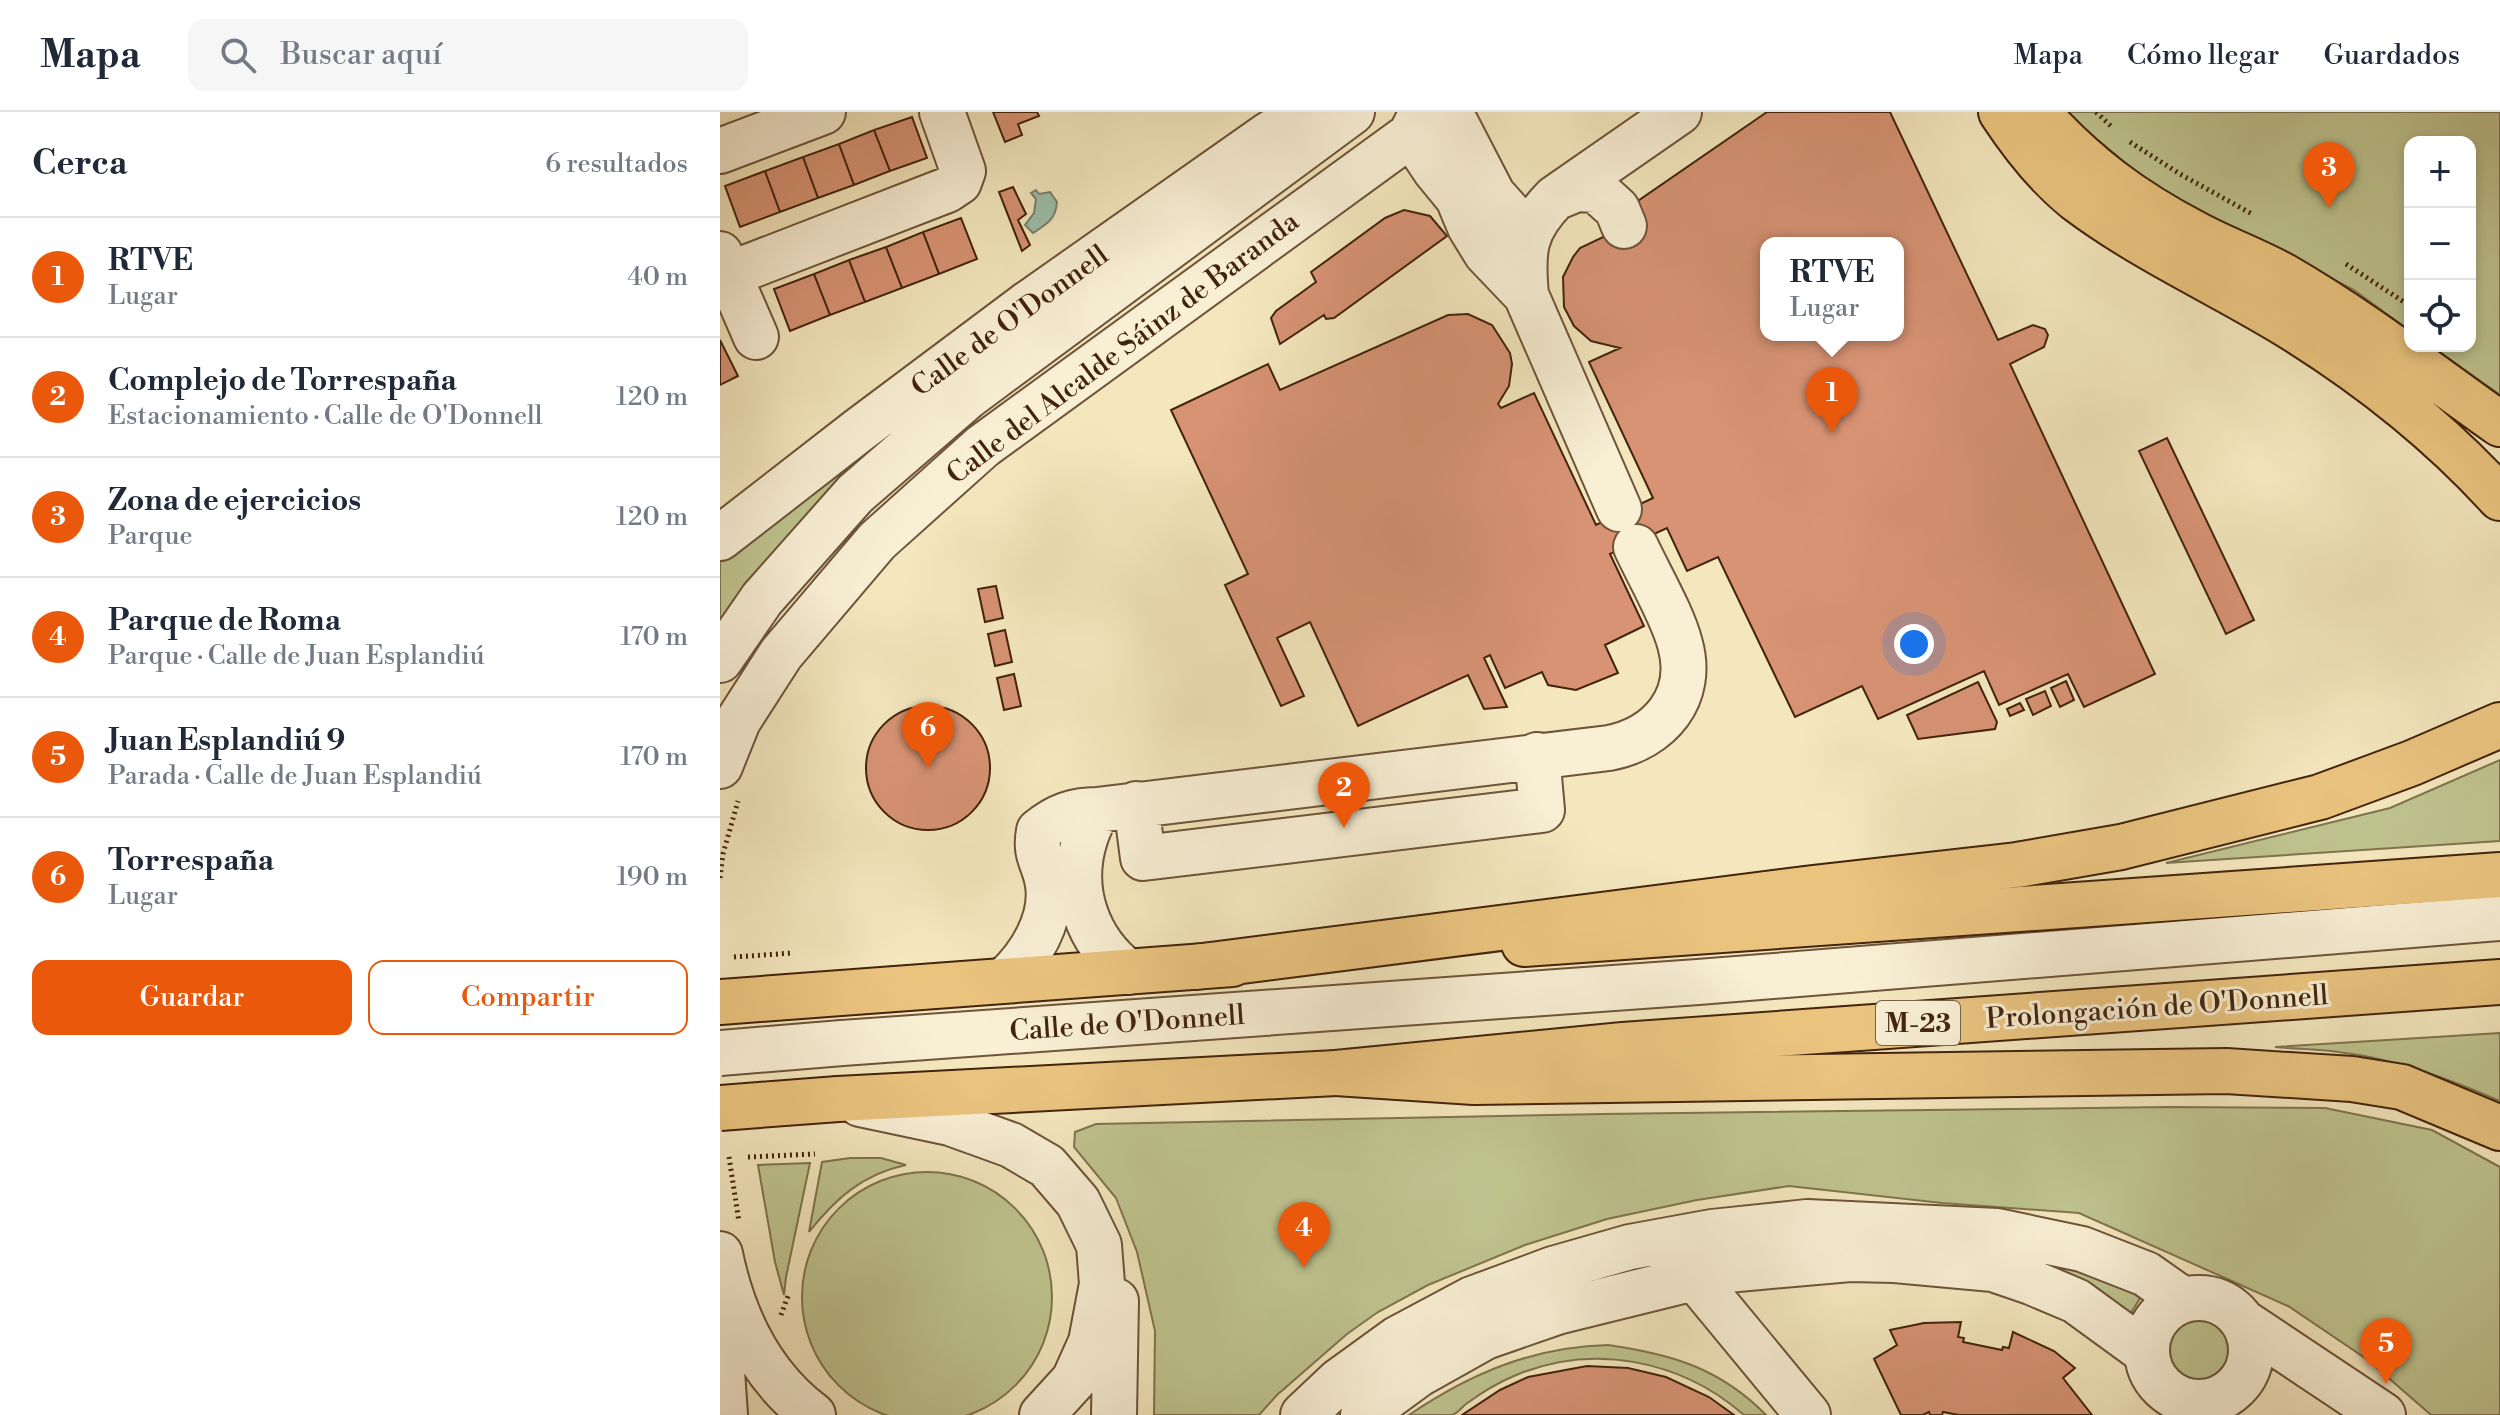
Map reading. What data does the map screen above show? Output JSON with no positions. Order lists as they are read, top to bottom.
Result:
{
  "streets": {
    "main road": ["Calle de O'Donnell", "Prolongación de O'Donnell", "M-23"],
    "street": ["Calle del Alcalde Sáinz de Baranda"]
  },
  "page": {
    "header": "Mapa",
    "search": "Buscar aquí",
    "nav": ["Mapa", "Cómo llegar", "Guardados"],
    "heading": ["Cerca", "6 resultados"],
    "map_buttons": ["+", "−"],
    "pins": [
      "3",
      "1",
      "6",
      "2",
      "4",
      "5"
    ],
    "list": [
      {
        "mark": "1",
        "name": "RTVE",
        "note": "Lugar",
        "value": "40 m"
      },
      {
        "mark": "2",
        "name": "Complejo de Torrespaña",
        "note": "Estacionamiento · Calle de O'Donnell",
        "value": "120 m"
      },
      {
        "mark": "3",
        "name": "Zona de ejercicios",
        "note": "Parque",
        "value": "120 m"
      },
      {
        "mark": "4",
        "name": "Parque de Roma",
        "note": "Parque · Calle de Juan Esplandiú",
        "value": "170 m"
      },
      {
        "mark": "5",
        "name": "Juan Esplandiú 9",
        "note": "Parada · Calle de Juan Esplandiú",
        "value": "170 m"
      },
      {
        "mark": "6",
        "name": "Torrespaña",
        "note": "Lugar",
        "value": "190 m"
      }
    ],
    "popup": ["RTVE", "Lugar"],
    "buttons": ["Guardar", "Compartir"]
  }
}
